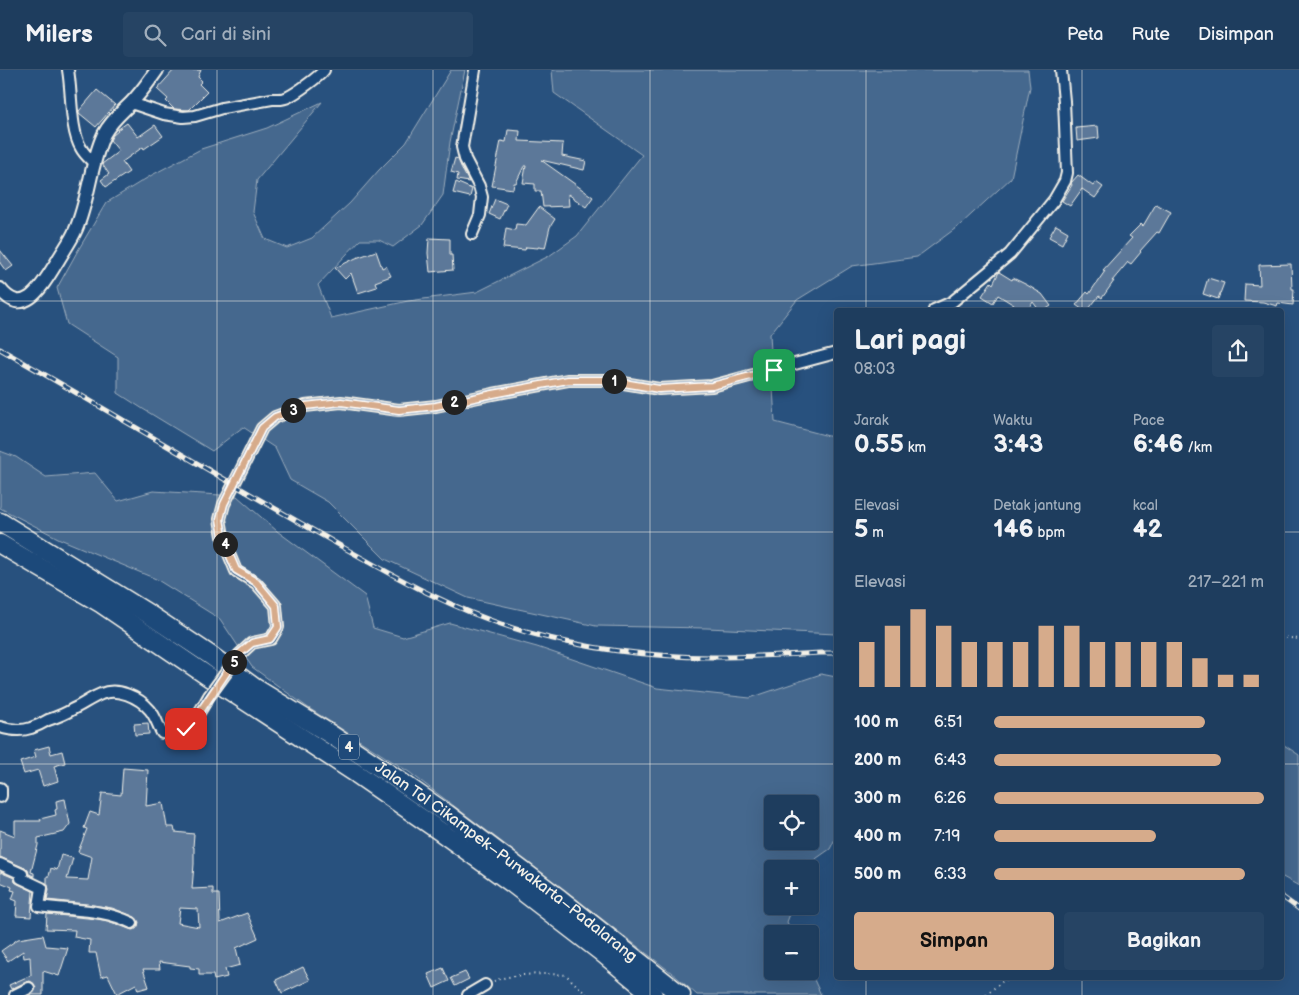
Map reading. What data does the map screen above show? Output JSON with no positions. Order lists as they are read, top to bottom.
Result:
{
  "streets": {
    "highway": ["4", "Jalan Tol Cikampek–Purwakarta–Padalarang"]
  },
  "page": {
    "header": "Milers",
    "search": "Cari di sini",
    "nav": ["Peta", "Rute", "Disimpan"],
    "heading": ["Lari pagi", "08:03"],
    "pins": [
      "1",
      "2",
      "3",
      "4",
      "5"
    ],
    "stats": [
      ["Jarak", "0.55 km"],
      ["Waktu", "3:43"],
      ["Pace", "6:46 /km"],
      ["Elevasi", "5 m"],
      ["Detak jantung", "146 bpm"],
      ["kcal", "42"]
    ],
    "chart": ["Elevasi", "217–221 m"],
    "list": [
      {
        "name": "100 m",
        "note": "6:51"
      },
      {
        "name": "200 m",
        "note": "6:43"
      },
      {
        "name": "300 m",
        "note": "6:26"
      },
      {
        "name": "400 m",
        "note": "7:19"
      },
      {
        "name": "500 m",
        "note": "6:33"
      }
    ],
    "map_buttons": ["+", "−"],
    "buttons": ["Simpan", "Bagikan"]
  }
}
